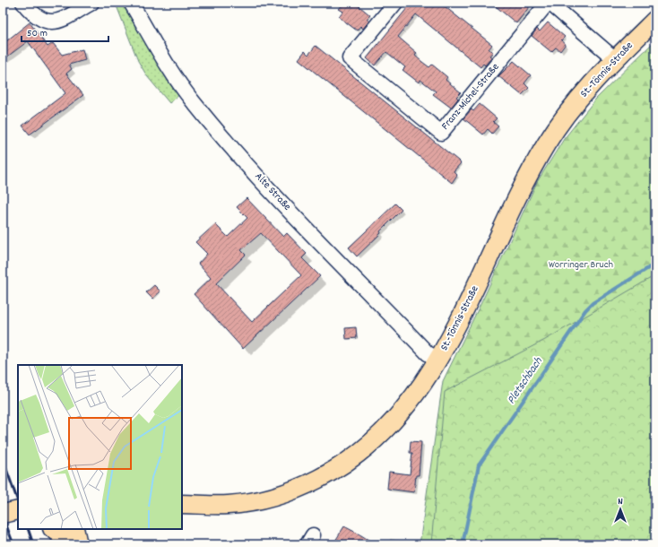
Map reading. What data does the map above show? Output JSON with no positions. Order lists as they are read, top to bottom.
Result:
{
  "streets": {
    "main road": ["St.-Tönnis-Straße"],
    "street": ["Franz-Michel-Straße", "Alte Straße"]
  },
  "crossings": [
    ["St.-Tönnis-Straße", "Alte Straße"]
  ],
  "water": ["Pletschbach"],
  "parks": ["Worringer Bruch"],
  "scale_bar": "50 m",
  "north": "top"
}
